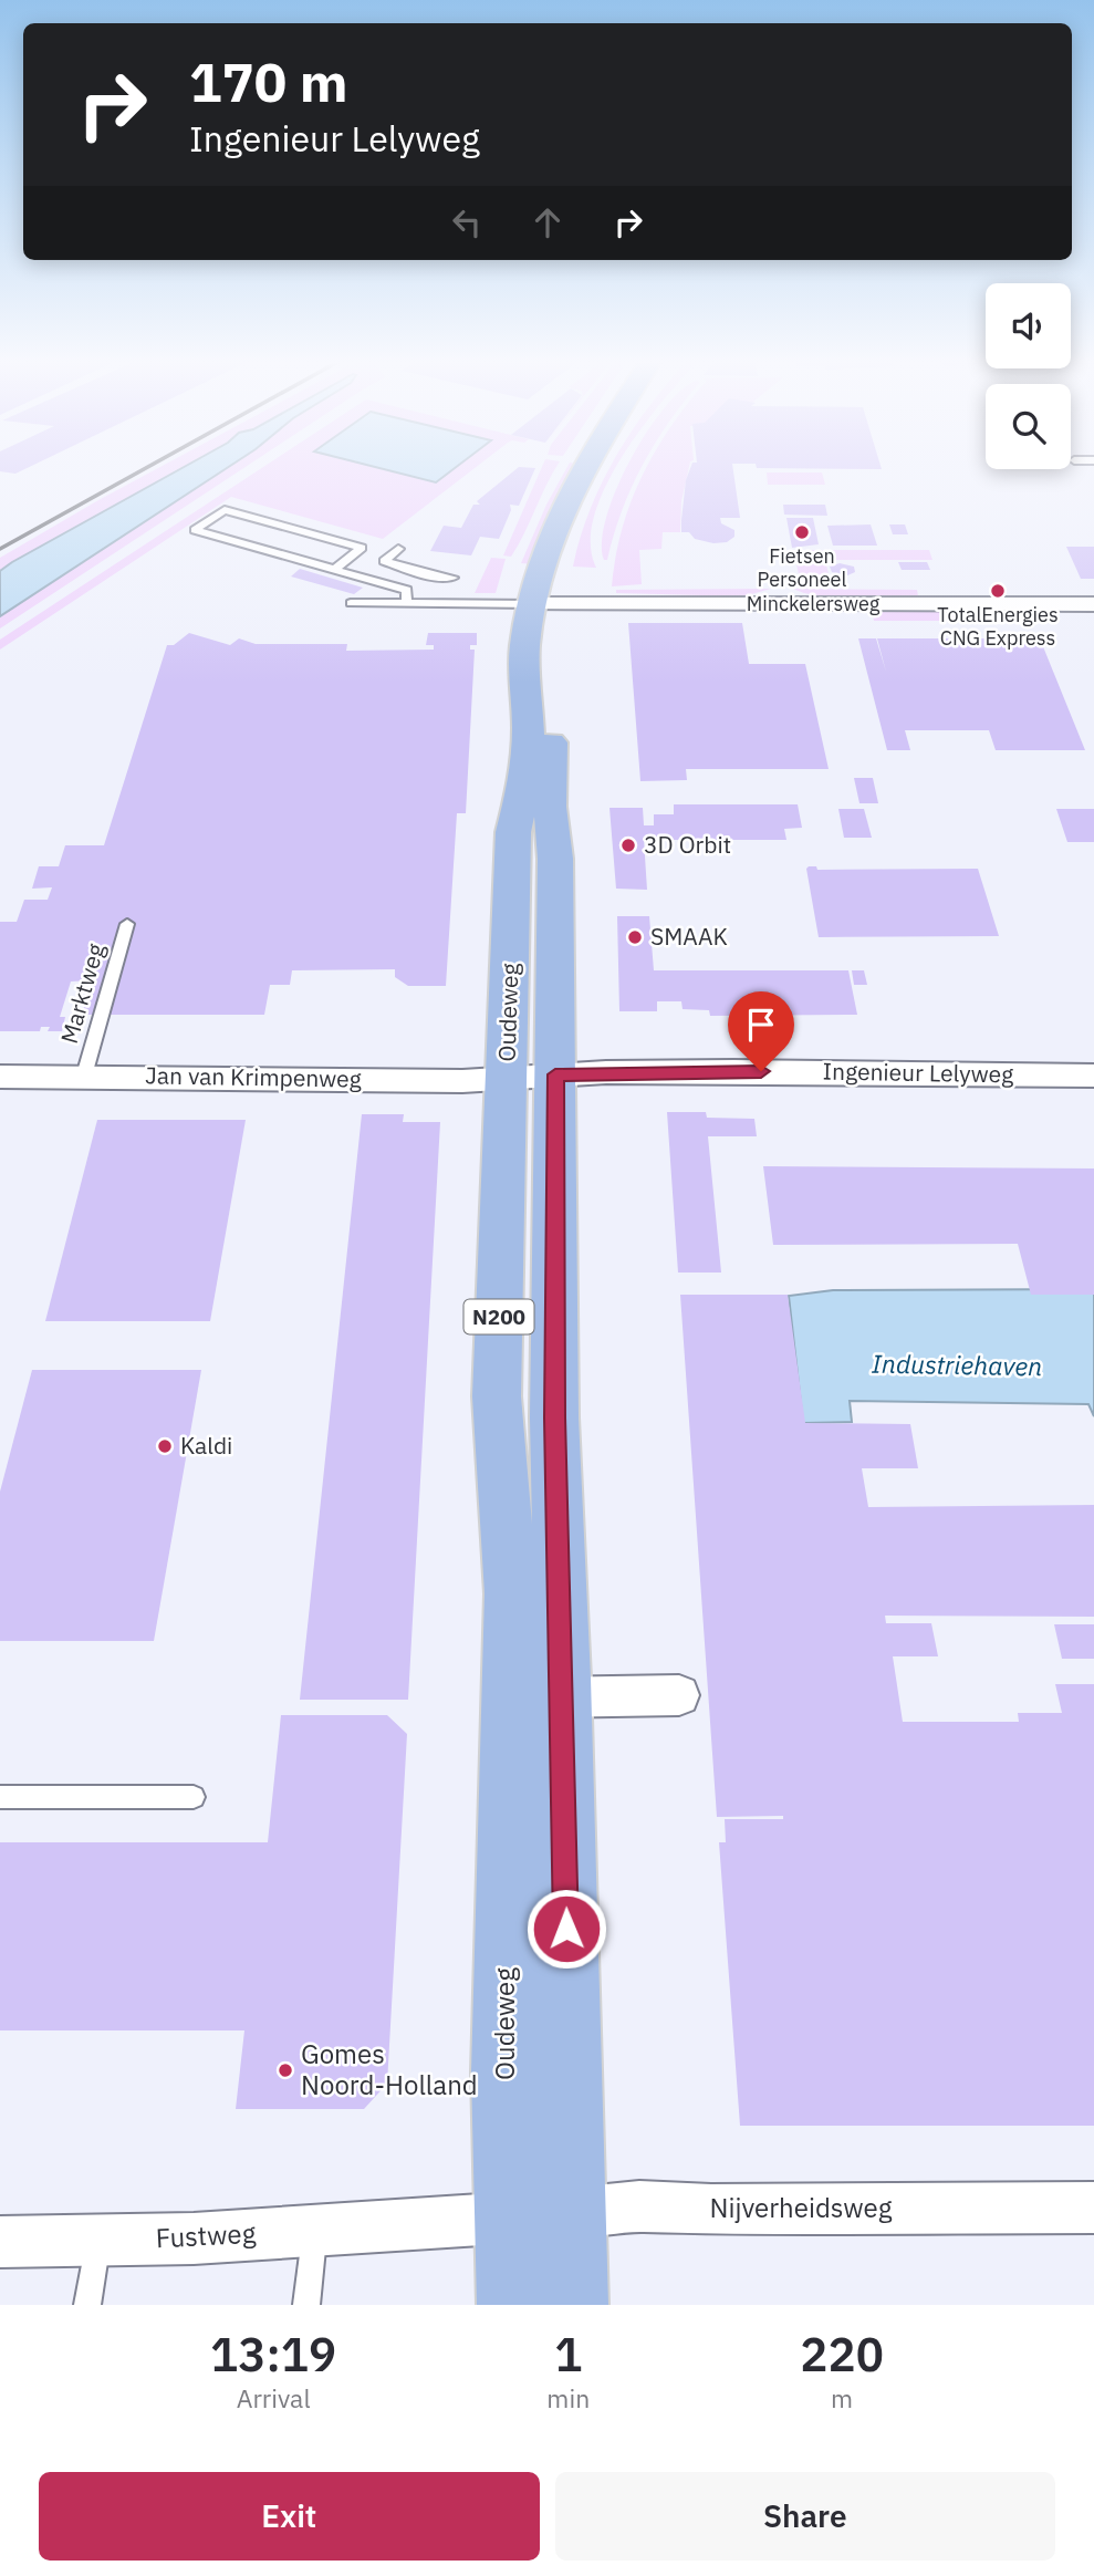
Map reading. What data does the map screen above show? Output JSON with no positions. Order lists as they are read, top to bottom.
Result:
{
  "streets": {
    "main road": ["Oudeweg", "N200"],
    "street": [
      "Minckelersweg",
      "Ingenieur Lelyweg",
      "Jan van Krimpenweg",
      "Nijverheidsweg",
      "Fustweg"
    ],
    "lane": ["Marktweg"]
  },
  "crossings": [
    ["Minckelersweg", "Oudeweg"],
    ["Marktweg", "Jan van Krimpenweg"],
    ["Oudeweg", "Ingenieur Lelyweg"],
    ["Oudeweg", "Jan van Krimpenweg"],
    ["Oudeweg", "Nijverheidsweg"],
    ["Oudeweg", "Fustweg"],
    ["Ingenieur Lelyweg", "Jan van Krimpenweg"],
    ["Nijverheidsweg", "Fustweg"]
  ],
  "water": ["Industriehaven"],
  "places": [
    "Fietsen Personeel",
    "TotalEnergies CNG Express",
    "3D Orbit",
    "SMAAK",
    "Kaldi",
    "Gomes Noord-Holland"
  ],
  "page": {
    "turn": ["170 m", "Ingenieur Lelyweg"],
    "eta": [
      "13:19",
      "Arrival",
      "1",
      "min",
      "220",
      "m"
    ],
    "buttons": ["Exit", "Share"]
  }
}
